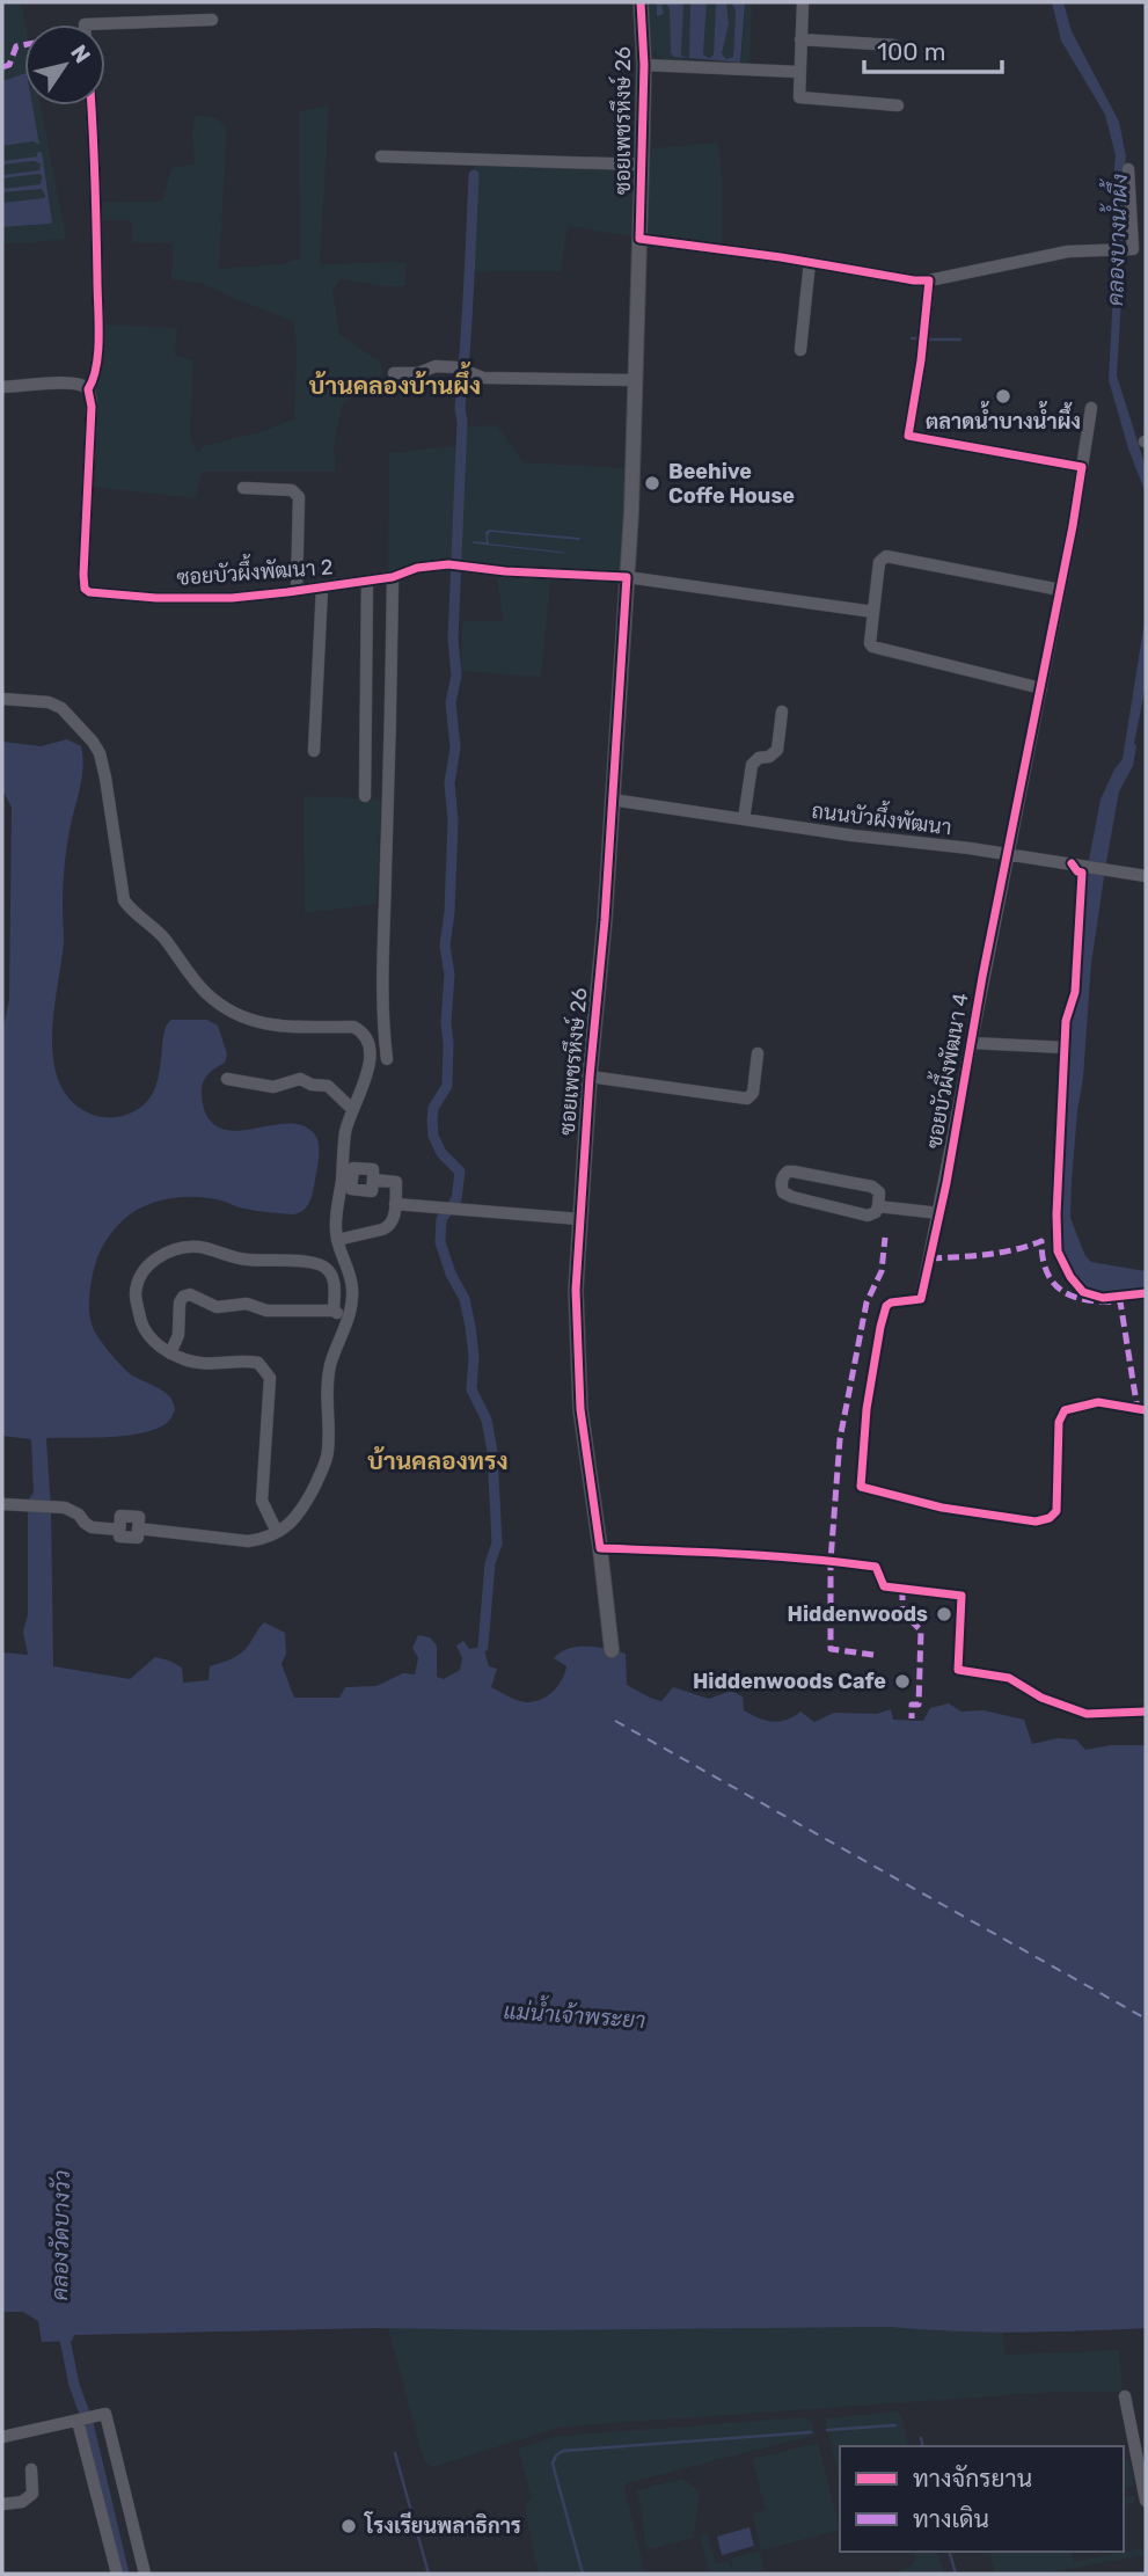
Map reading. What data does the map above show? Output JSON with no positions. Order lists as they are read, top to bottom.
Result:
{
  "streets": {
    "street": [
      "ซอยเพชรหึงษ์ 26",
      "ซอยบัวผึ้งพัฒนา 2",
      "ถนนบัวผึ้งพัฒนา",
      "ซอยบัวผึ้งพัฒนา 4"
    ]
  },
  "crossings": [
    ["ซอยเพชรหึงษ์ 26", "ซอยบัวผึ้งพัฒนา 2"],
    ["ซอยเพชรหึงษ์ 26", "ถนนบัวผึ้งพัฒนา"],
    ["ถนนบัวผึ้งพัฒนา", "ซอยบัวผึ้งพัฒนา 4"]
  ],
  "districts": ["บ้านคลองบ้านผึ้ง", "บ้านคลองทรง"],
  "water": ["คลองบางน้ำผึ้ง", "แม่น้ำเจ้าพระยา", "คลองวัดบางวัว"],
  "places": [
    "ตลาดน้ำบางน้ำผึ้ง",
    "Beehive Coffe House",
    "Hiddenwoods",
    "Hiddenwoods Cafe",
    "โรงเรียนพลาธิการ"
  ],
  "legend": ["ทางจักรยาน", "ทางเดิน"],
  "scale_bar": "100 m",
  "north": "top right"
}
